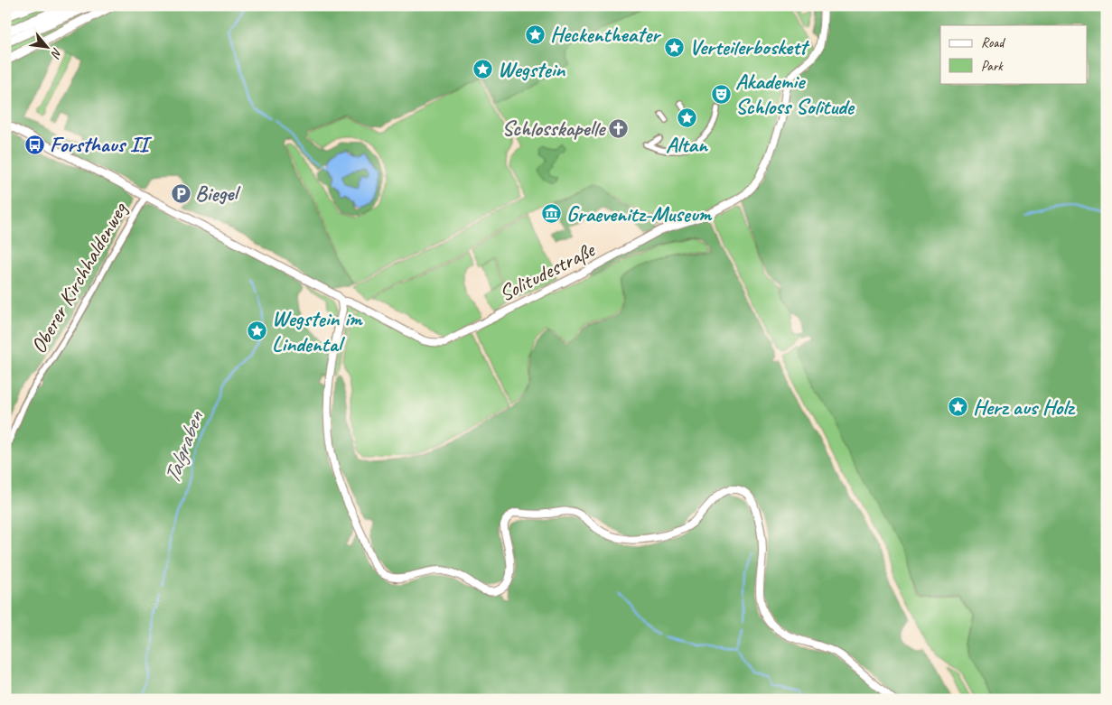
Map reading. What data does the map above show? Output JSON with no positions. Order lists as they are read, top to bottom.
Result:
{
  "streets": {
    "street": ["Solitudestraße", "Oberer Kirchhaldenweg"]
  },
  "crossings": [
    ["Solitudestraße", "Oberer Kirchhaldenweg"]
  ],
  "water": ["Talgraben"],
  "places": {
    "place": [
      "Heckentheater",
      "Verteilerboskett",
      "Wegstein",
      "Altan",
      "Wegstein im Lindental",
      "Herz aus Holz"
    ],
    "theatre": ["Akademie Schloss Solitude"],
    "church": ["Schlosskapelle"],
    "bus stop": ["Forsthaus II"],
    "parking": ["Biegel"],
    "museum": ["Graevenitz-Museum"]
  },
  "legend": ["Road", "Park"],
  "north": "bottom right"
}
